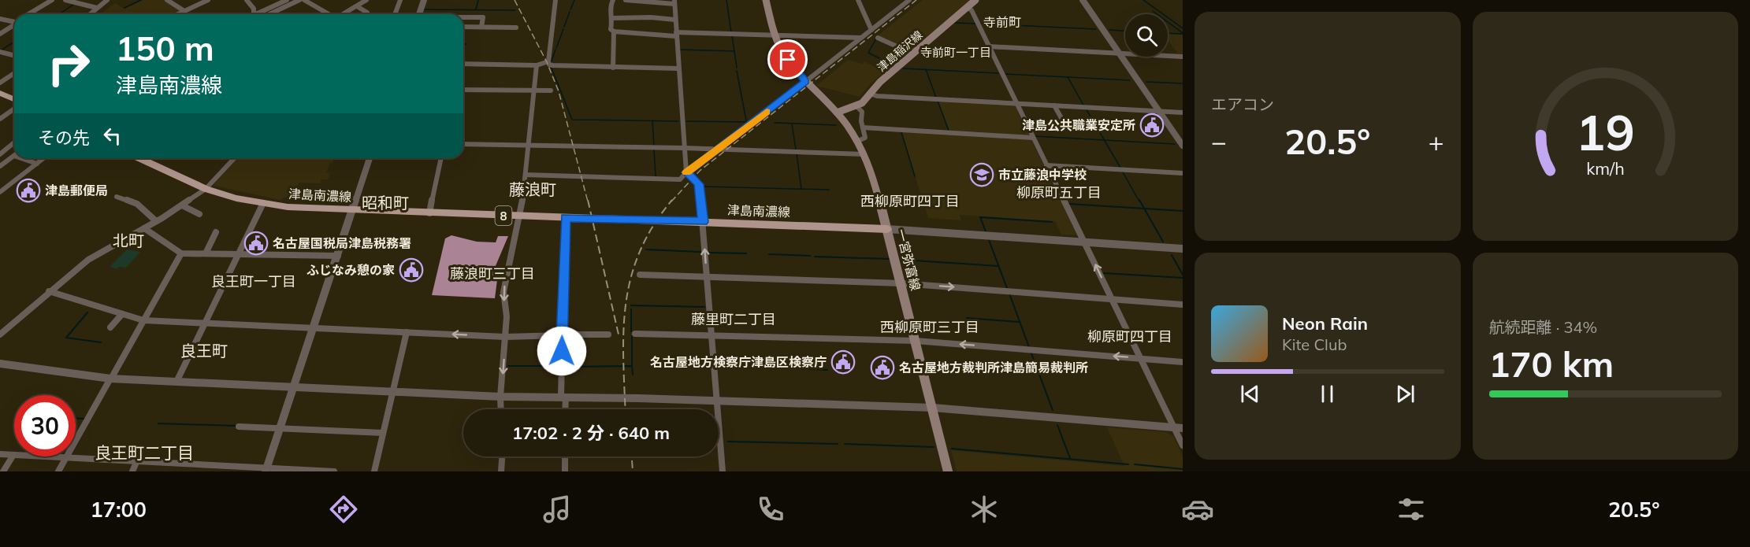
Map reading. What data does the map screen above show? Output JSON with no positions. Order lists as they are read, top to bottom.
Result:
{
  "streets": {
    "main road": [
      "津島稲沢線",
      "津島南濃線",
      "8",
      "一宮弥富線"
    ]
  },
  "crossings": [
    ["津島稲沢線", "一宮弥富線"],
    ["津島南濃線", "一宮弥富線"]
  ],
  "districts": [
    "寺前町",
    "寺前町一丁目",
    "藤浪町",
    "柳原町五丁目",
    "西柳原町四丁目",
    "昭和町",
    "北町",
    "藤浪町三丁目",
    "良王町一丁目",
    "藤里町二丁目",
    "西柳原町三丁目",
    "柳原町四丁目",
    "良王町",
    "良王町二丁目"
  ],
  "places": {
    "public building": [
      "津島公共職業安定所",
      "津島郵便局",
      "名古屋国税局津島税務署",
      "ふじなみ憩の家",
      "名古屋地方検察庁津島区検察庁",
      "名古屋地方裁判所津島簡易裁判所"
    ],
    "school or university": ["市立藤浪中学校"]
  },
  "page": {
    "tile": [
      "エアコン",
      ["航続距離 · 34%", "170 km"]
    ],
    "turn": ["150 m", "津島南濃線"],
    "then": "その先",
    "heat": ["−", "20.5°", "+"],
    "song": ["Neon Rain", "Kite Club"],
    "limit": "30",
    "trip": "17:02 · 2 分 · 640 m",
    "tabs": ["17:00", "20.5°"],
    "gauge": ["19", "km/h"]
  }
}
